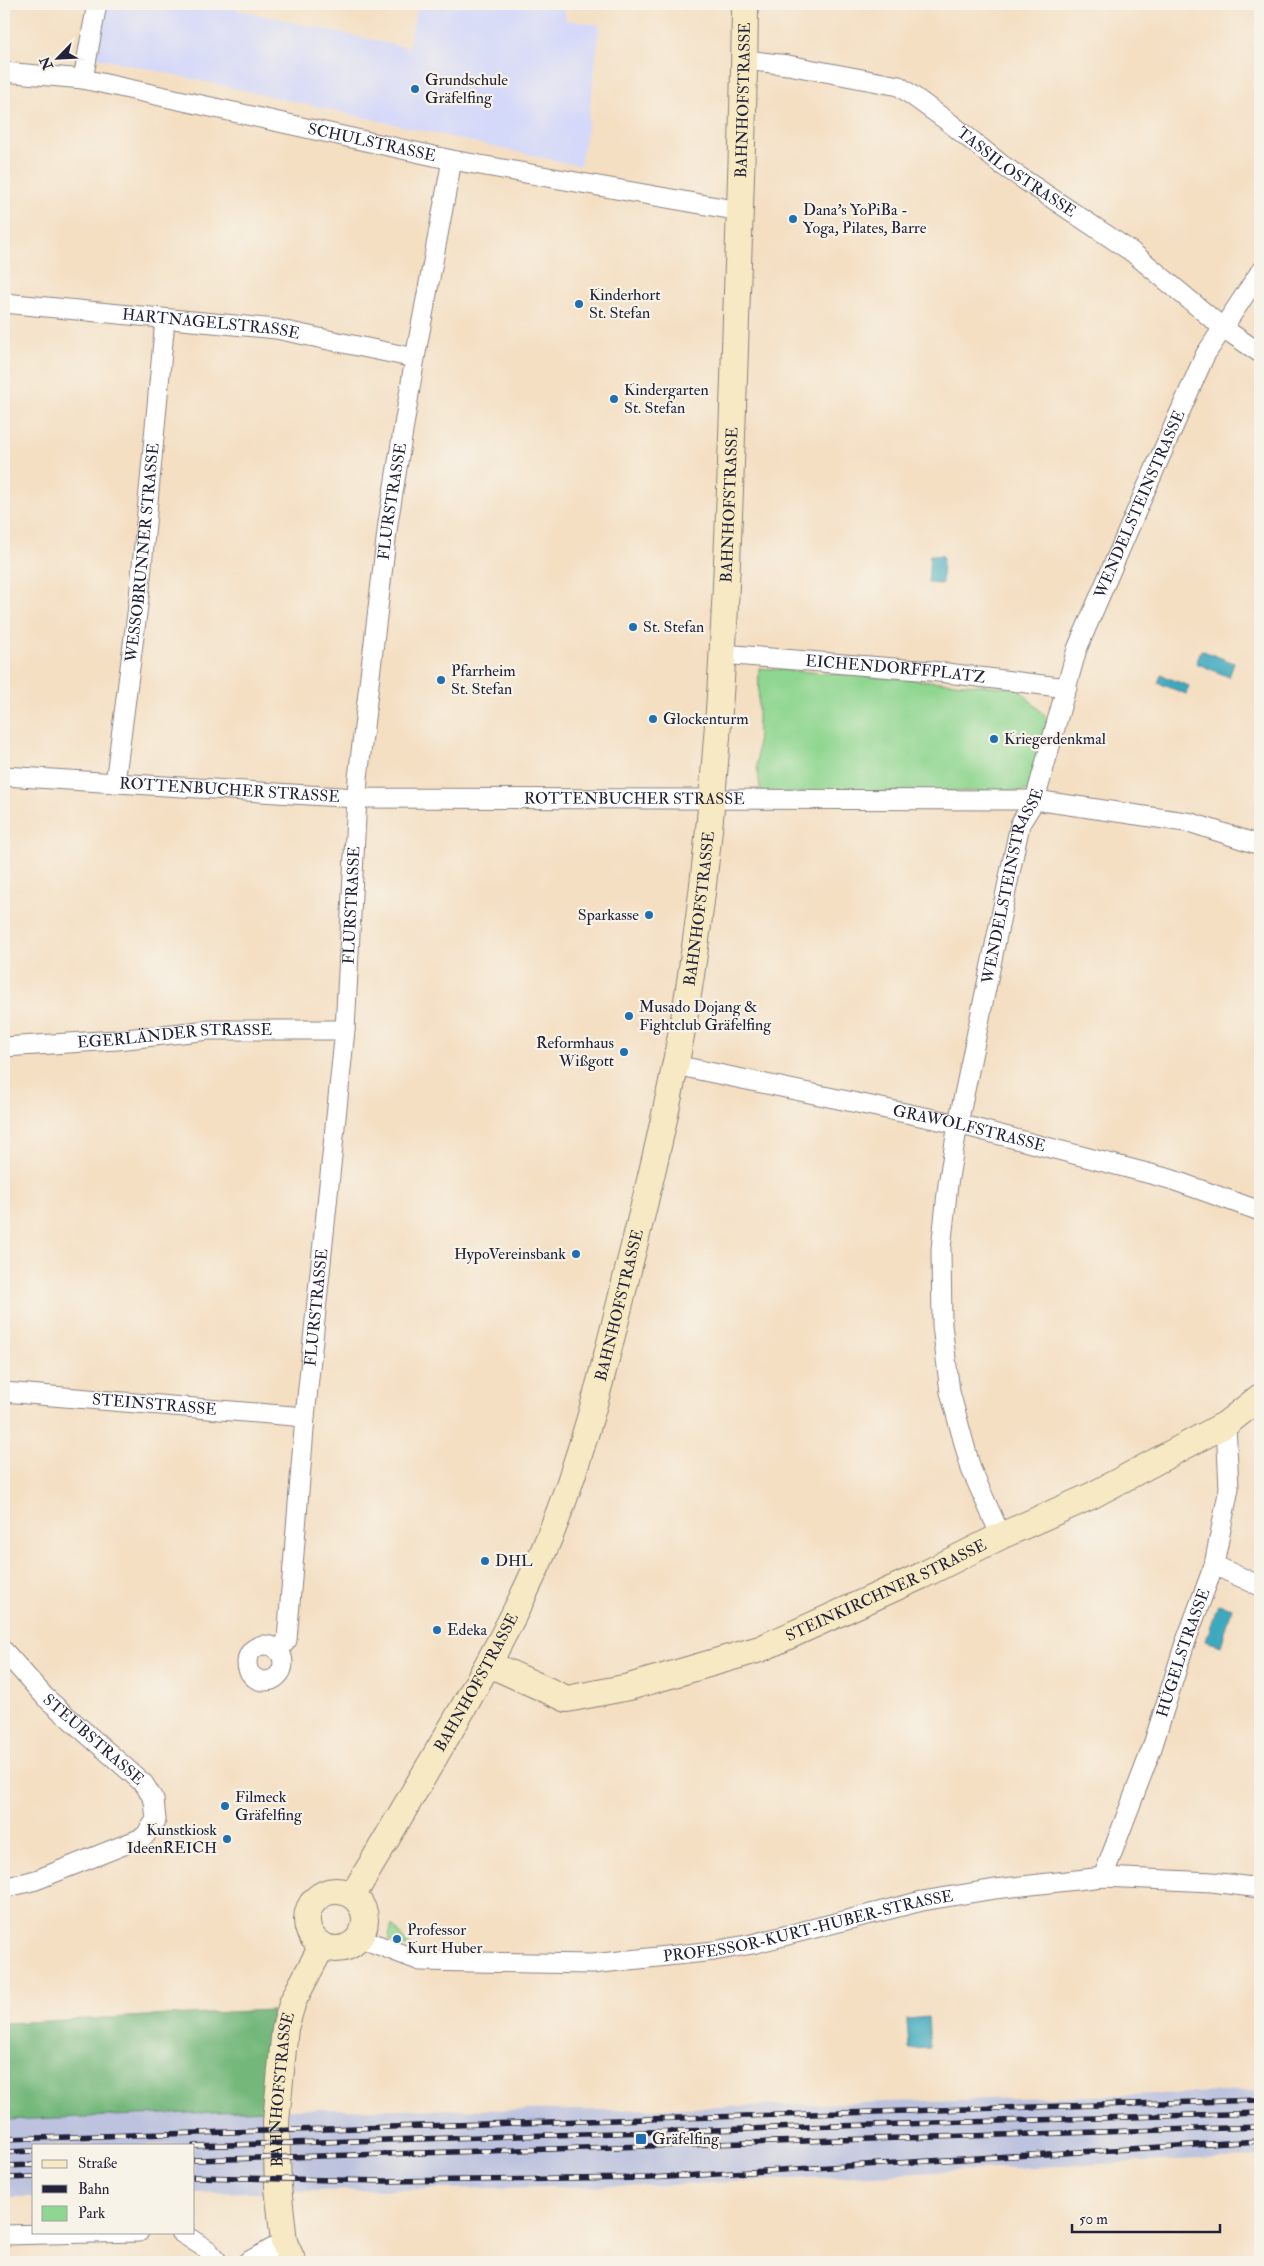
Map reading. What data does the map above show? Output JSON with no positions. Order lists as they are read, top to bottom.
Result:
{
  "streets": {
    "street": [
      "BAHNHOFSTRASSE",
      "SCHULSTRASSE",
      "TASSILOSTRASSE",
      "HARTNAGELSTRASSE",
      "FLURSTRASSE",
      "WENDELSTEINSTRASSE",
      "WESSOBRUNNER STRASSE",
      "EICHENDORFFPLATZ",
      "ROTTENBUCHER STRASSE",
      "EGERLÄNDER STRASSE",
      "GRAWOLFSTRASSE",
      "STEINSTRASSE",
      "STEINKIRCHNER STRASSE",
      "HÜGELSTRASSE",
      "STEUBSTRASSE",
      "PROFESSOR-KURT-HUBER-STRASSE"
    ]
  },
  "crossings": [
    ["BAHNHOFSTRASSE", "SCHULSTRASSE"],
    ["BAHNHOFSTRASSE", "TASSILOSTRASSE"],
    ["BAHNHOFSTRASSE", "EICHENDORFFPLATZ"],
    ["BAHNHOFSTRASSE", "ROTTENBUCHER STRASSE"],
    ["BAHNHOFSTRASSE", "GRAWOLFSTRASSE"],
    ["BAHNHOFSTRASSE", "STEINKIRCHNER STRASSE"],
    ["BAHNHOFSTRASSE", "PROFESSOR-KURT-HUBER-STRASSE"],
    ["SCHULSTRASSE", "FLURSTRASSE"],
    ["TASSILOSTRASSE", "WENDELSTEINSTRASSE"],
    ["HARTNAGELSTRASSE", "FLURSTRASSE"],
    ["HARTNAGELSTRASSE", "WESSOBRUNNER STRASSE"],
    ["FLURSTRASSE", "ROTTENBUCHER STRASSE"],
    ["FLURSTRASSE", "EGERLÄNDER STRASSE"],
    ["FLURSTRASSE", "STEINSTRASSE"],
    ["WENDELSTEINSTRASSE", "EICHENDORFFPLATZ"],
    ["WENDELSTEINSTRASSE", "ROTTENBUCHER STRASSE"],
    ["WENDELSTEINSTRASSE", "GRAWOLFSTRASSE"],
    ["WENDELSTEINSTRASSE", "STEINKIRCHNER STRASSE"],
    ["WESSOBRUNNER STRASSE", "ROTTENBUCHER STRASSE"],
    ["STEINKIRCHNER STRASSE", "HÜGELSTRASSE"],
    ["HÜGELSTRASSE", "PROFESSOR-KURT-HUBER-STRASSE"]
  ],
  "places": {
    "other": [
      "Grundschule Gräfelfing",
      "Dana's YoPiBa - Yoga, Pilates, Barre",
      "Kinderhort St. Stefan",
      "Kindergarten St. Stefan",
      "St. Stefan",
      "Pfarrheim St. Stefan",
      "Glockenturm",
      "Kriegerdenkmal",
      "Sparkasse",
      "Musado Dojang & Fightclub Gräfelfing",
      "Reformhaus Wißgott",
      "HypoVereinsbank",
      "DHL",
      "Edeka",
      "Filmeck Gräfelfing",
      "Kunstkiosk IdeenREICH",
      "Professor Kurt Huber"
    ],
    "transit": ["Gräfelfing"]
  },
  "legend": ["Straße", "Bahn", "Park"],
  "scale_bar": "50 m",
  "north": "bottom left"
}
